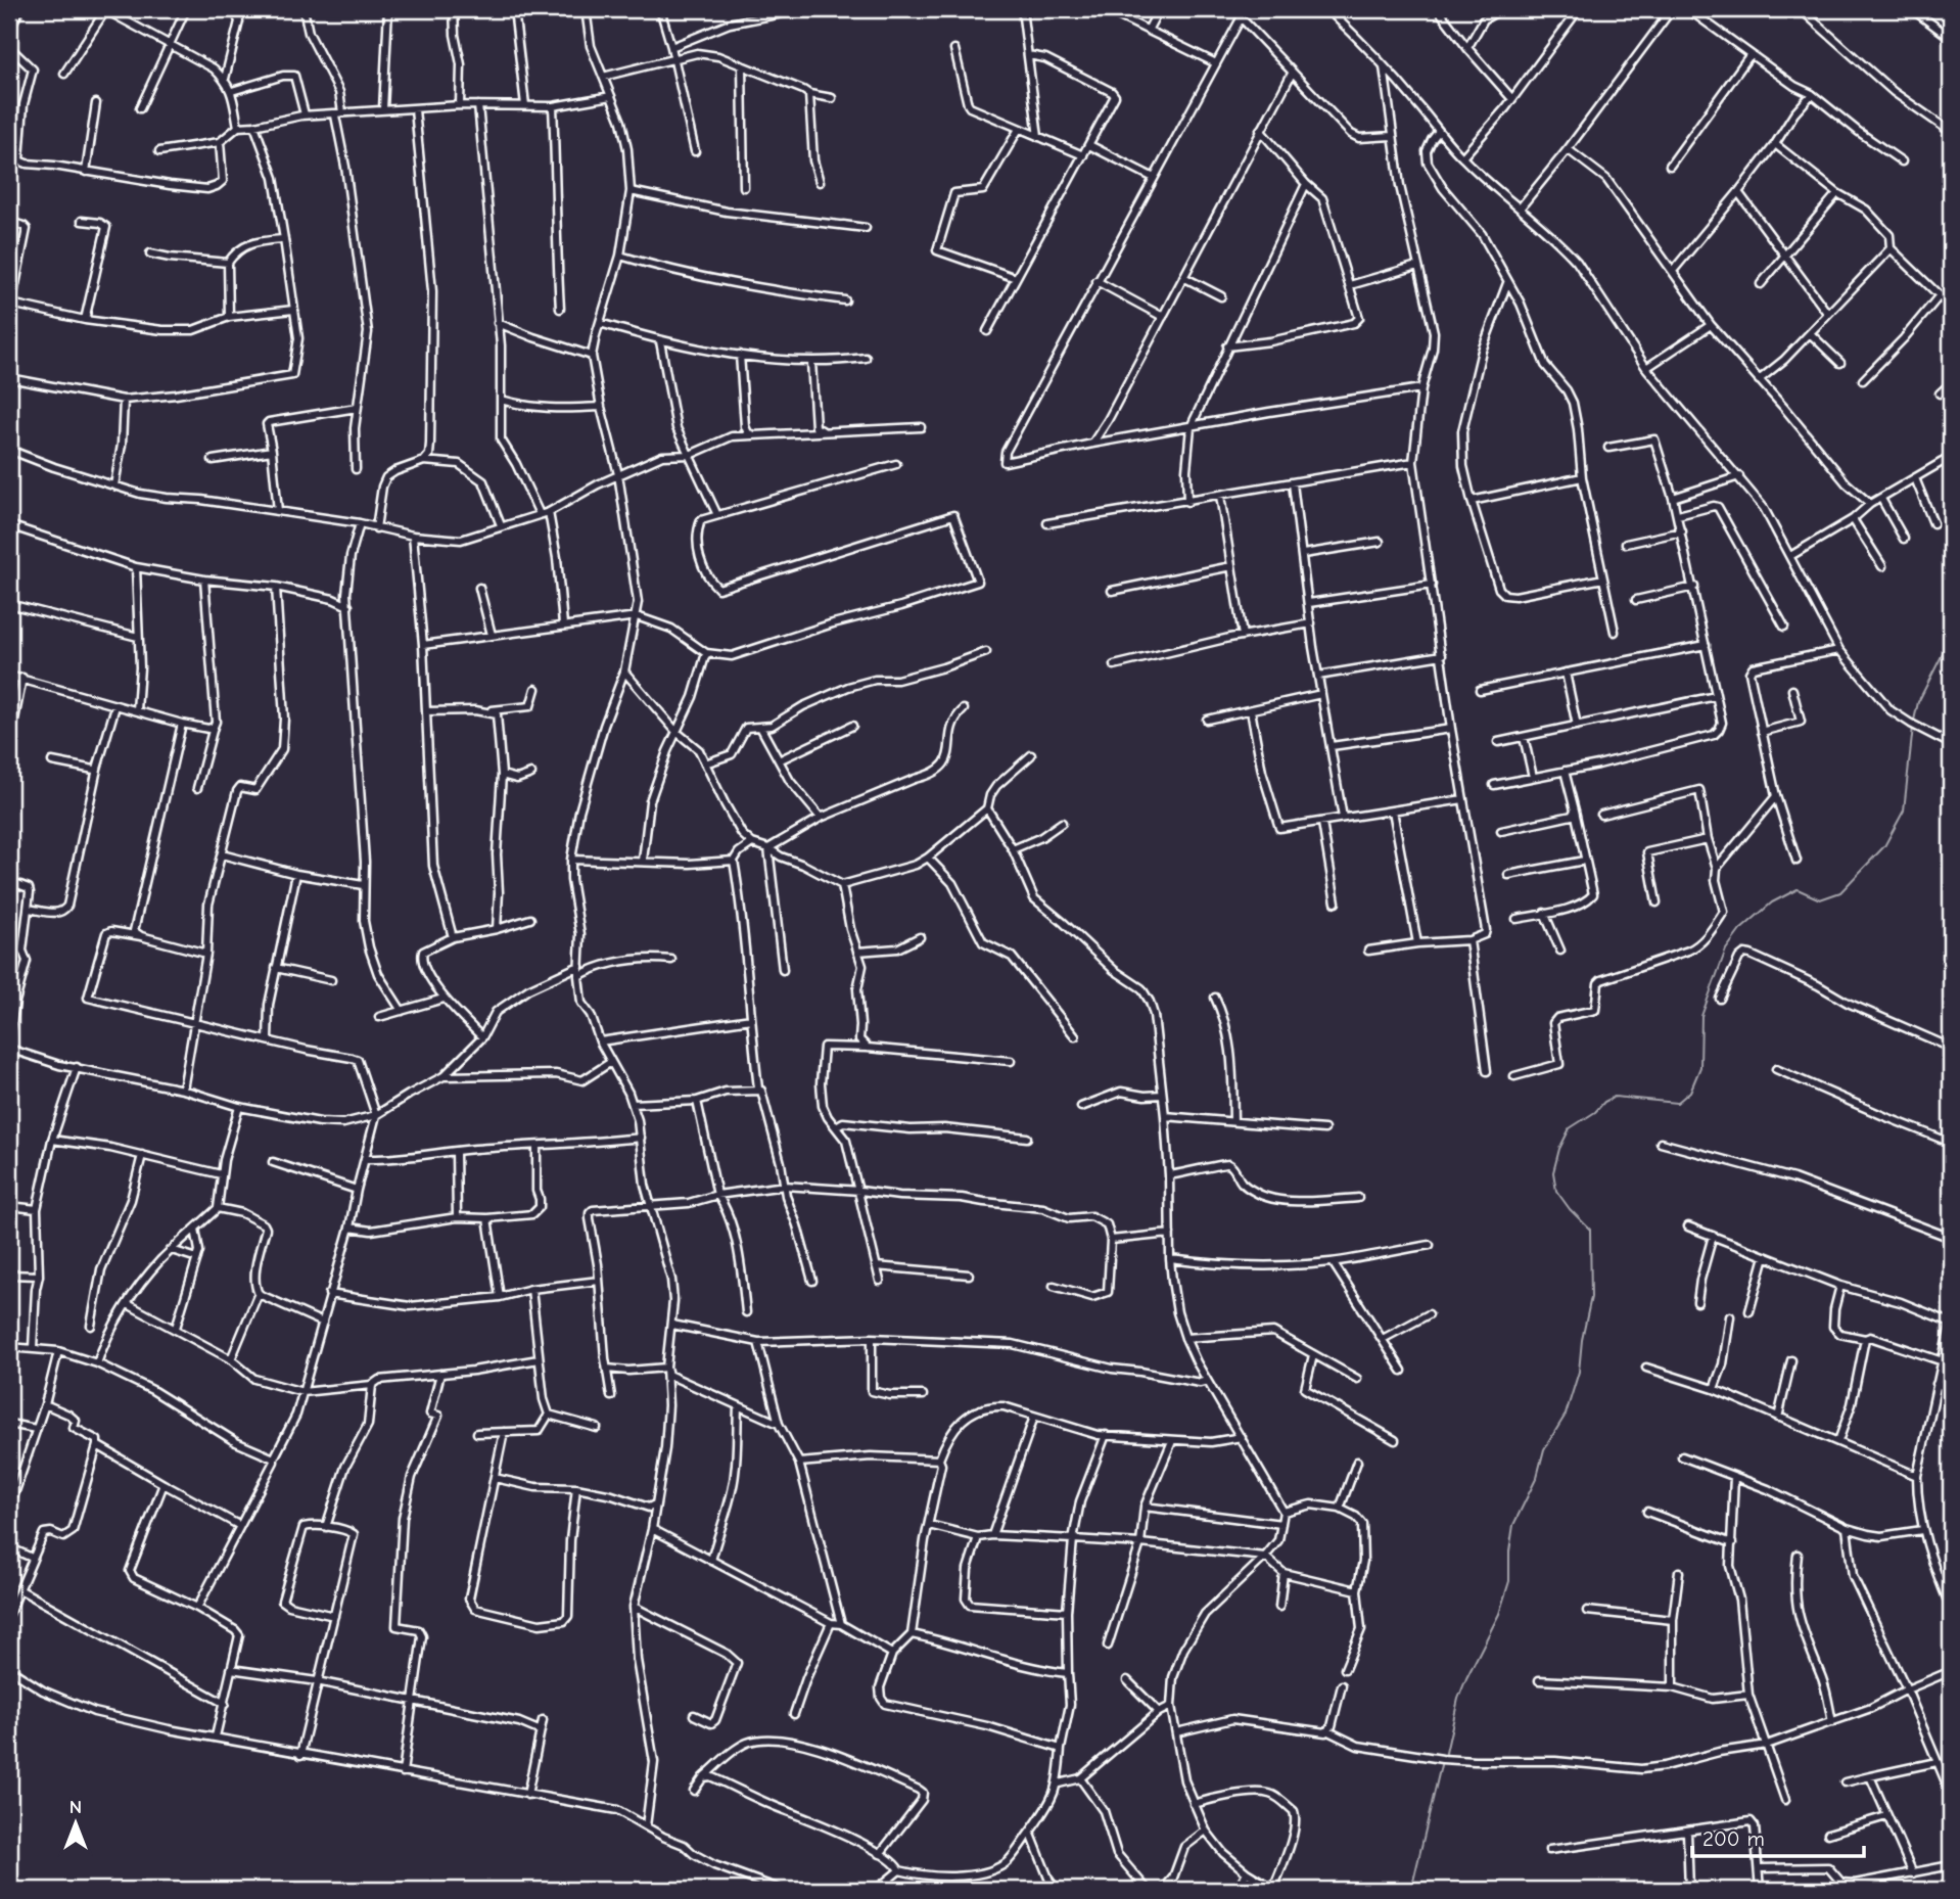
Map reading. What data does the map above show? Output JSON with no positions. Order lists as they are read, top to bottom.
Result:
{
  "scale_bar": "200 m",
  "north": "top"
}
